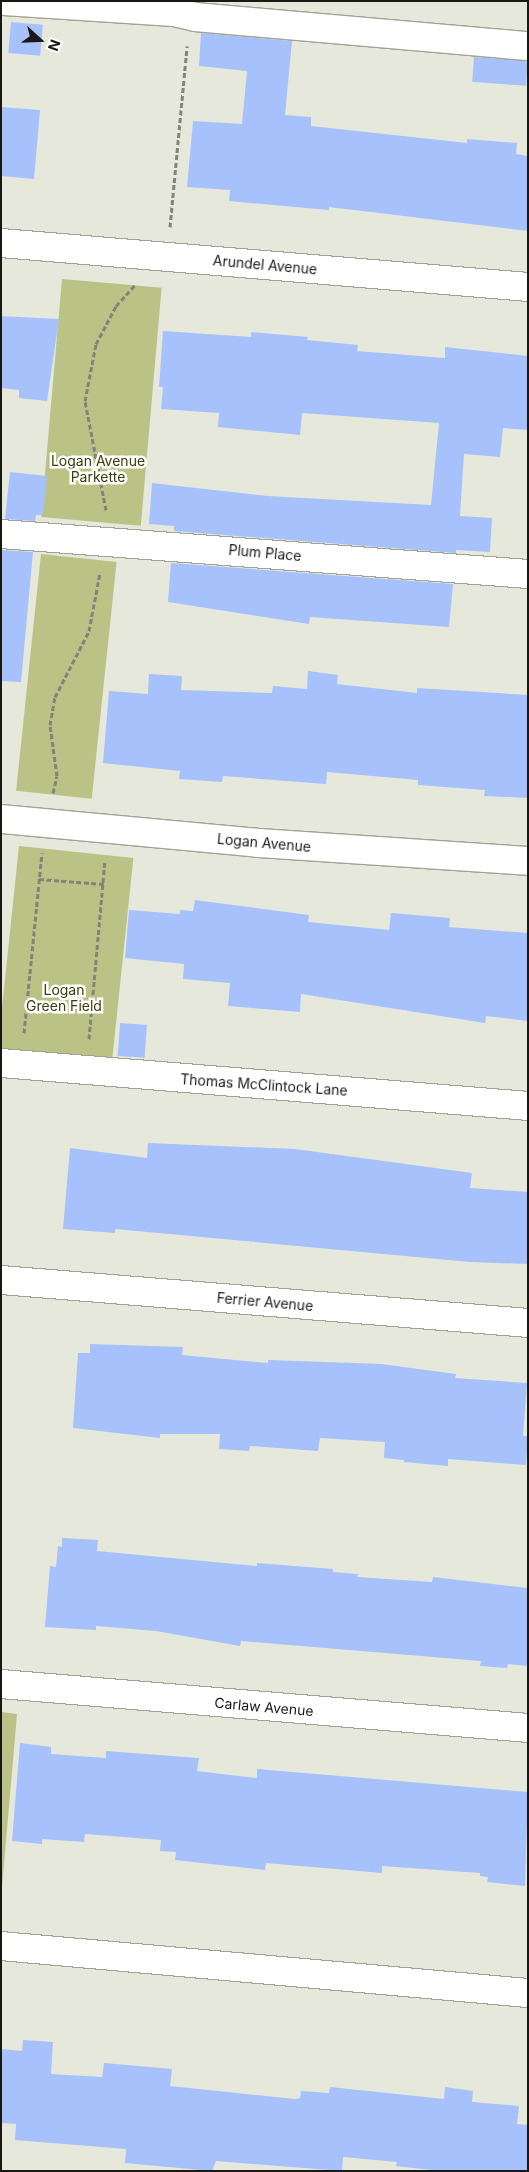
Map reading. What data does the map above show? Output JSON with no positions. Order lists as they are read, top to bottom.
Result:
{
  "streets": {
    "street": [
      "Arundel Avenue",
      "Plum Place",
      "Logan Avenue",
      "Thomas McClintock Lane",
      "Ferrier Avenue",
      "Carlaw Avenue"
    ]
  },
  "parks": ["Logan Avenue Parkette", "Logan Green Field"],
  "north": "right"
}
